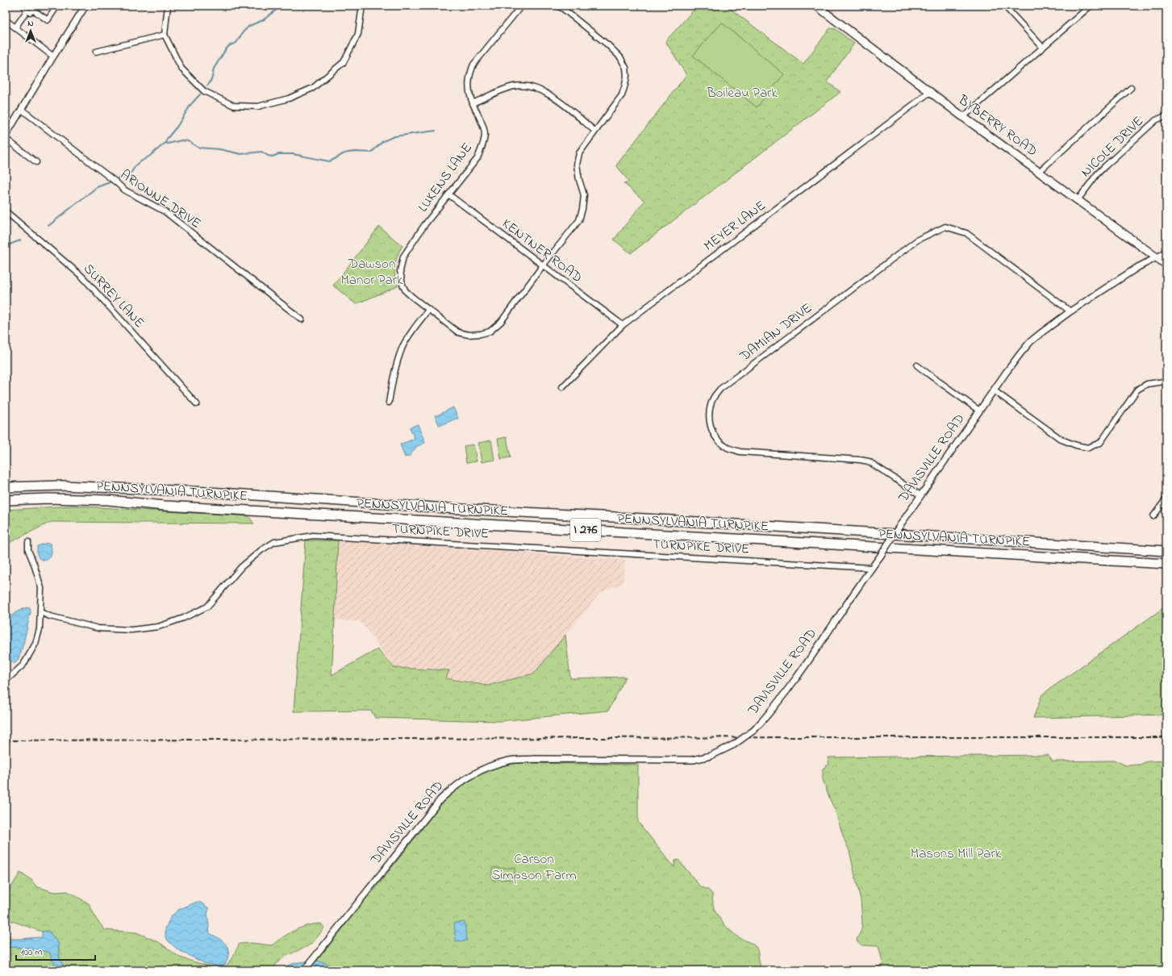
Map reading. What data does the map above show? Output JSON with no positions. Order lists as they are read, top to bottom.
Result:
{
  "streets": {
    "highway": ["PENNSYLVANIA TURNPIKE", "I 276"],
    "main road": ["BYBERRY ROAD"],
    "street": [
      "NICOLE DRIVE",
      "LUKENS LANE",
      "ARIONNE DRIVE",
      "MEYER LANE",
      "KENTNER ROAD",
      "SURREY LANE",
      "DAMIAN DRIVE",
      "DAVISVILLE ROAD",
      "TURNPIKE DRIVE"
    ]
  },
  "crossings": [
    ["BYBERRY ROAD", "NICOLE DRIVE"],
    ["BYBERRY ROAD", "MEYER LANE"],
    ["BYBERRY ROAD", "DAVISVILLE ROAD"],
    ["LUKENS LANE", "KENTNER ROAD"],
    ["MEYER LANE", "KENTNER ROAD"],
    ["DAMIAN DRIVE", "DAVISVILLE ROAD"],
    ["DAVISVILLE ROAD", "TURNPIKE DRIVE"]
  ],
  "parks": [
    "Boileau Park",
    "Dawson Manor Park",
    "Masons Mill Park",
    "Carson Simpson Farm"
  ],
  "scale_bar": "100 m",
  "north": "top"
}
